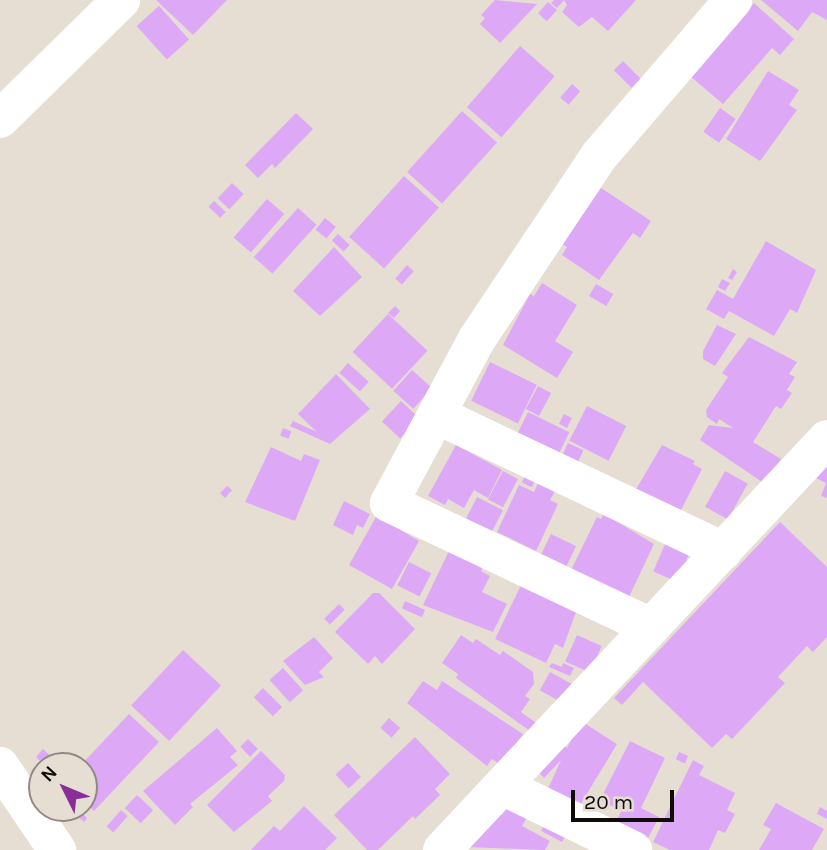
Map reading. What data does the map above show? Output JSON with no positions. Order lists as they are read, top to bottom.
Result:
{
  "scale_bar": "20 m",
  "north": "top left"
}
